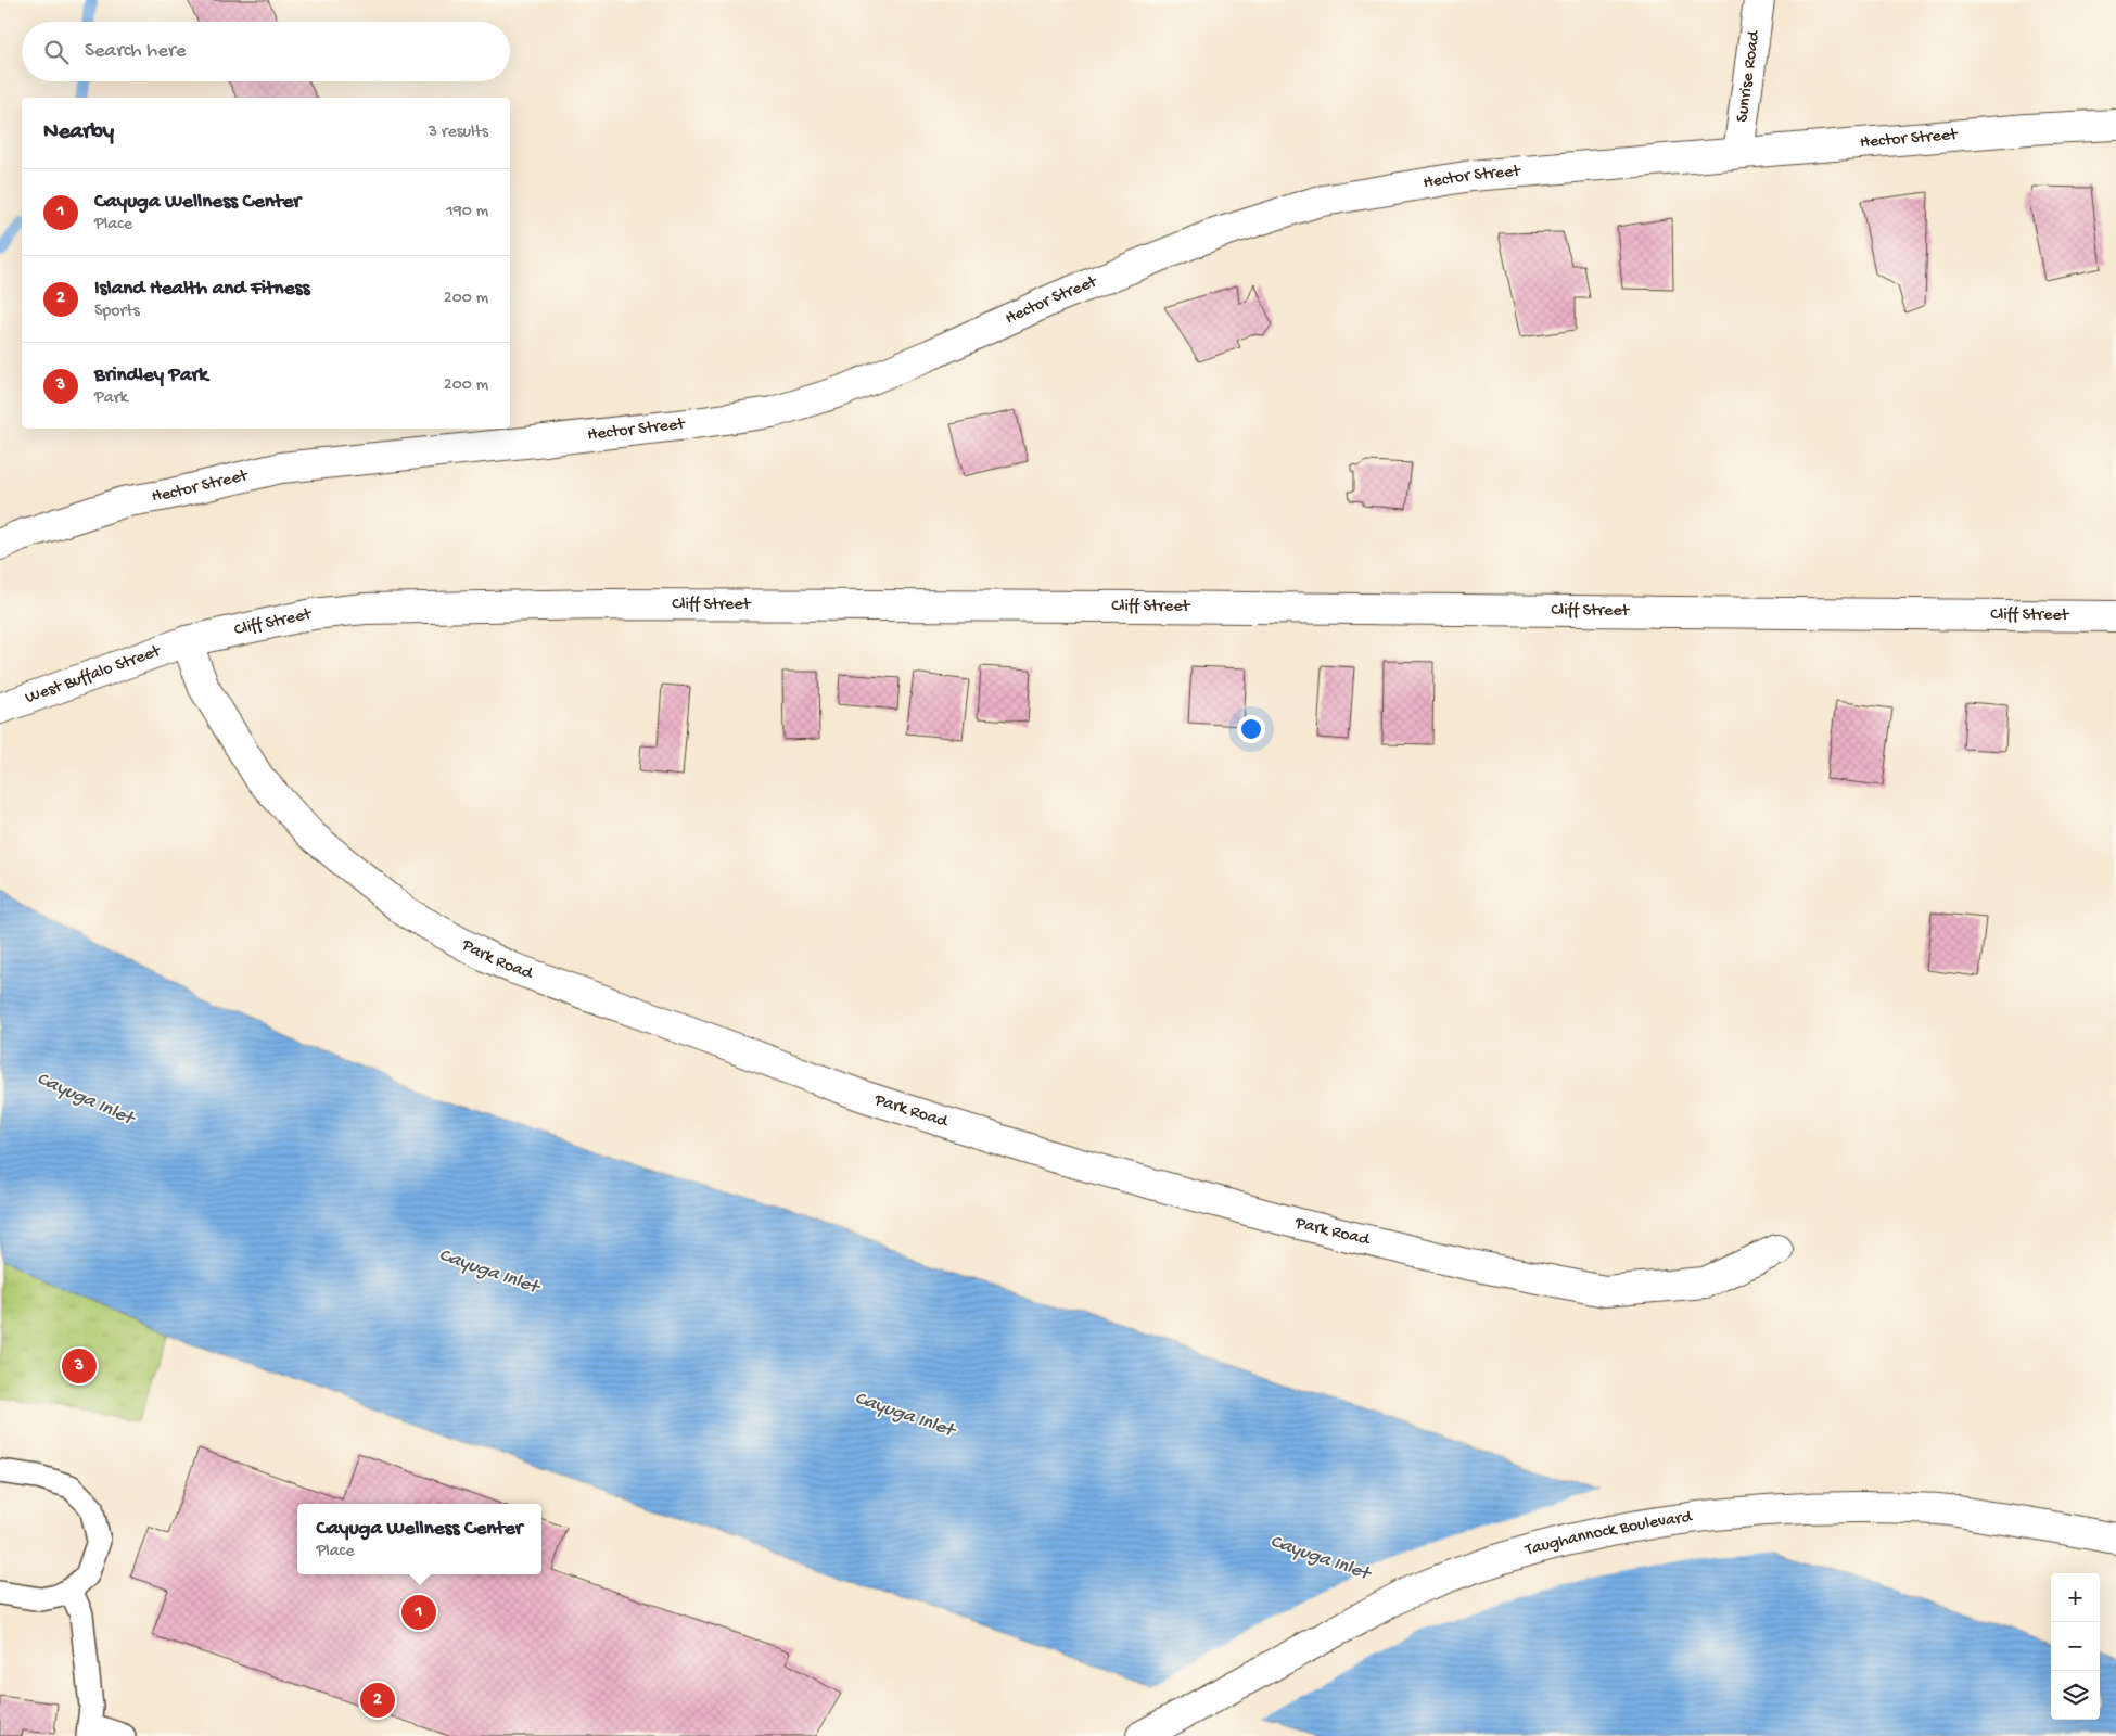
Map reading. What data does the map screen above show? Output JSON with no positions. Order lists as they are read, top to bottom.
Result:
{
  "streets": {
    "main road": [
      "Sunrise Road",
      "Hector Street",
      "Cliff Street",
      "West Buffalo Street",
      "Park Road",
      "Taughannock Boulevard"
    ]
  },
  "crossings": [
    ["Sunrise Road", "Hector Street"],
    ["Cliff Street", "West Buffalo Street"],
    ["Cliff Street", "Park Road"],
    ["West Buffalo Street", "Park Road"]
  ],
  "water": ["Cayuga Inlet"],
  "page": {
    "search": "Search here",
    "heading": ["Nearby", "3 results"],
    "list": [
      {
        "mark": "1",
        "name": "Cayuga Wellness Center",
        "note": "Place",
        "value": "190 m"
      },
      {
        "mark": "2",
        "name": "Island Health and Fitness",
        "note": "Sports",
        "value": "200 m"
      },
      {
        "mark": "3",
        "name": "Brindley Park",
        "note": "Park",
        "value": "200 m"
      }
    ],
    "pins": ["3", "1", "2"],
    "popup": ["Cayuga Wellness Center", "Place"],
    "map_buttons": ["+", "−"]
  }
}
